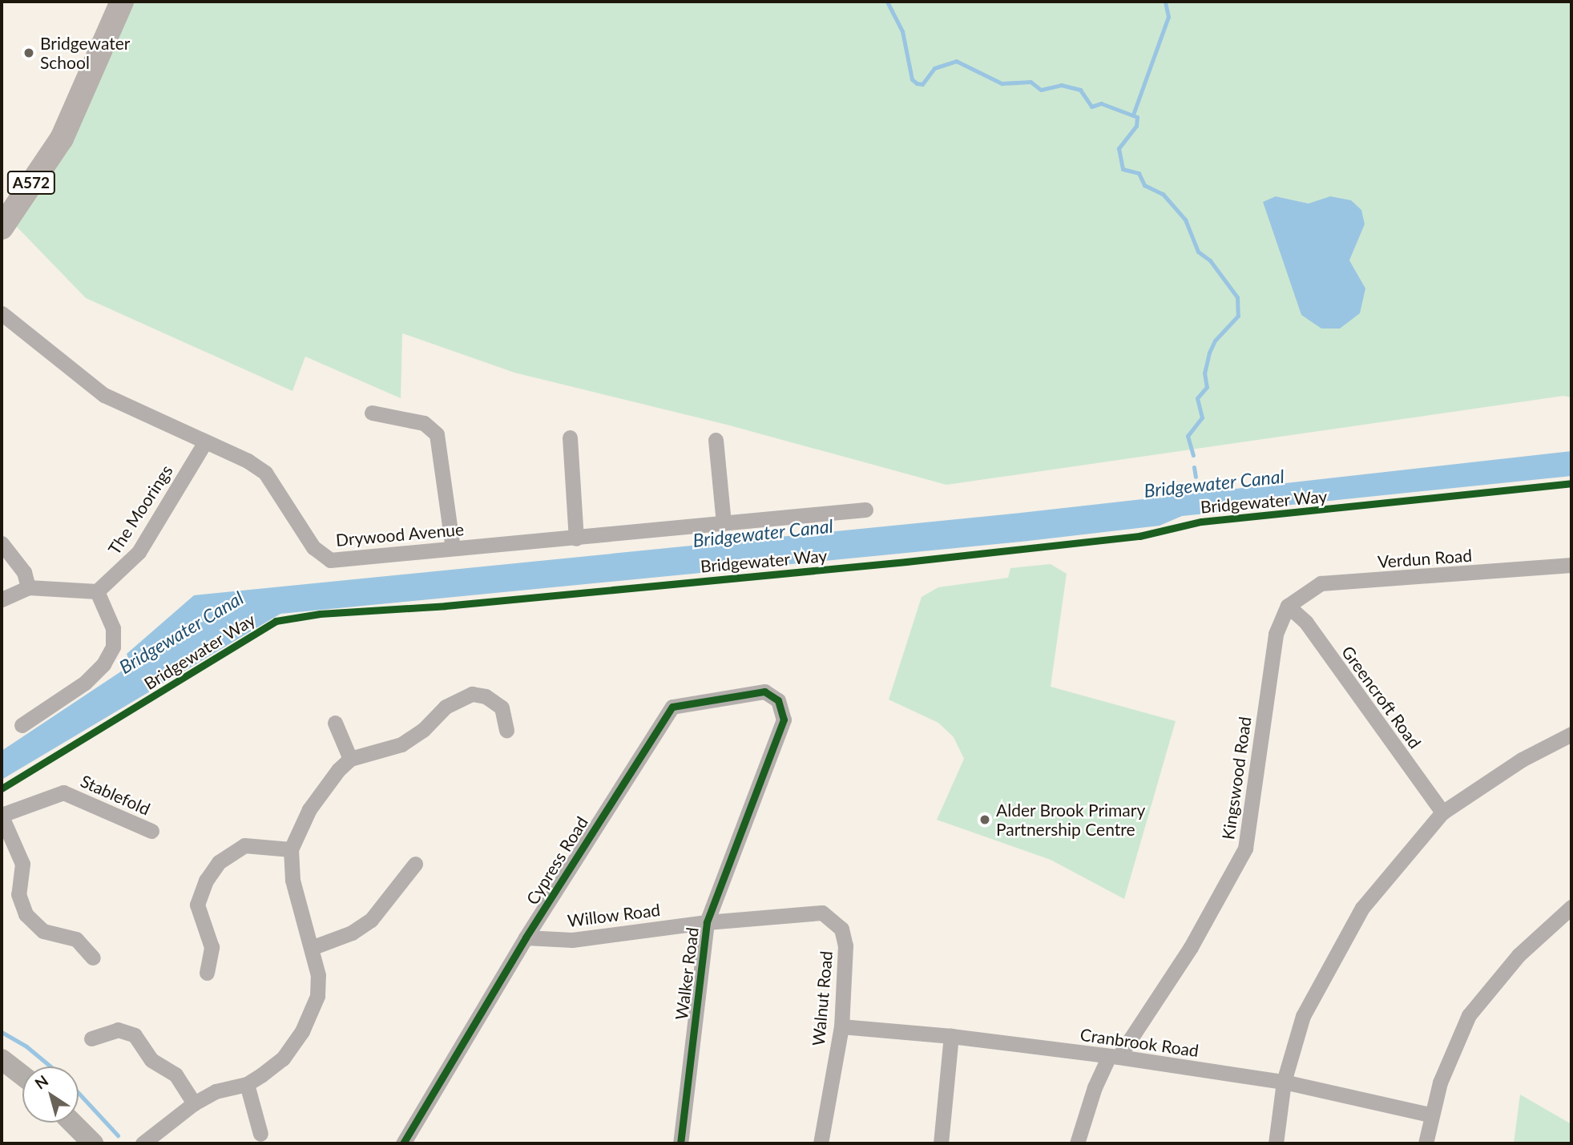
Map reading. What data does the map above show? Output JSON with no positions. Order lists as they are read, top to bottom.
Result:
{
  "streets": {
    "main road": ["A572"],
    "street": [
      "The Moorings",
      "Drywood Avenue",
      "Verdun Road",
      "Greencroft Road",
      "Kingswood Road",
      "Stablefold",
      "Cypress Road",
      "Willow Road",
      "Walker Road",
      "Walnut Road",
      "Cranbrook Road"
    ],
    "cycle path": ["Bridgewater Way"]
  },
  "crossings": [
    ["The Moorings", "Drywood Avenue"],
    ["Verdun Road", "Greencroft Road"],
    ["Verdun Road", "Kingswood Road"],
    ["Greencroft Road", "Kingswood Road"],
    ["Kingswood Road", "Cranbrook Road"],
    ["Cypress Road", "Willow Road"],
    ["Cypress Road", "Walker Road"],
    ["Willow Road", "Walker Road"],
    ["Willow Road", "Walnut Road"],
    ["Walker Road", "Walnut Road"],
    ["Walnut Road", "Cranbrook Road"]
  ],
  "water": ["Bridgewater Canal"],
  "places": ["Bridgewater School", "Alder Brook Primary Partnership Centre"],
  "north": "top left"
}
